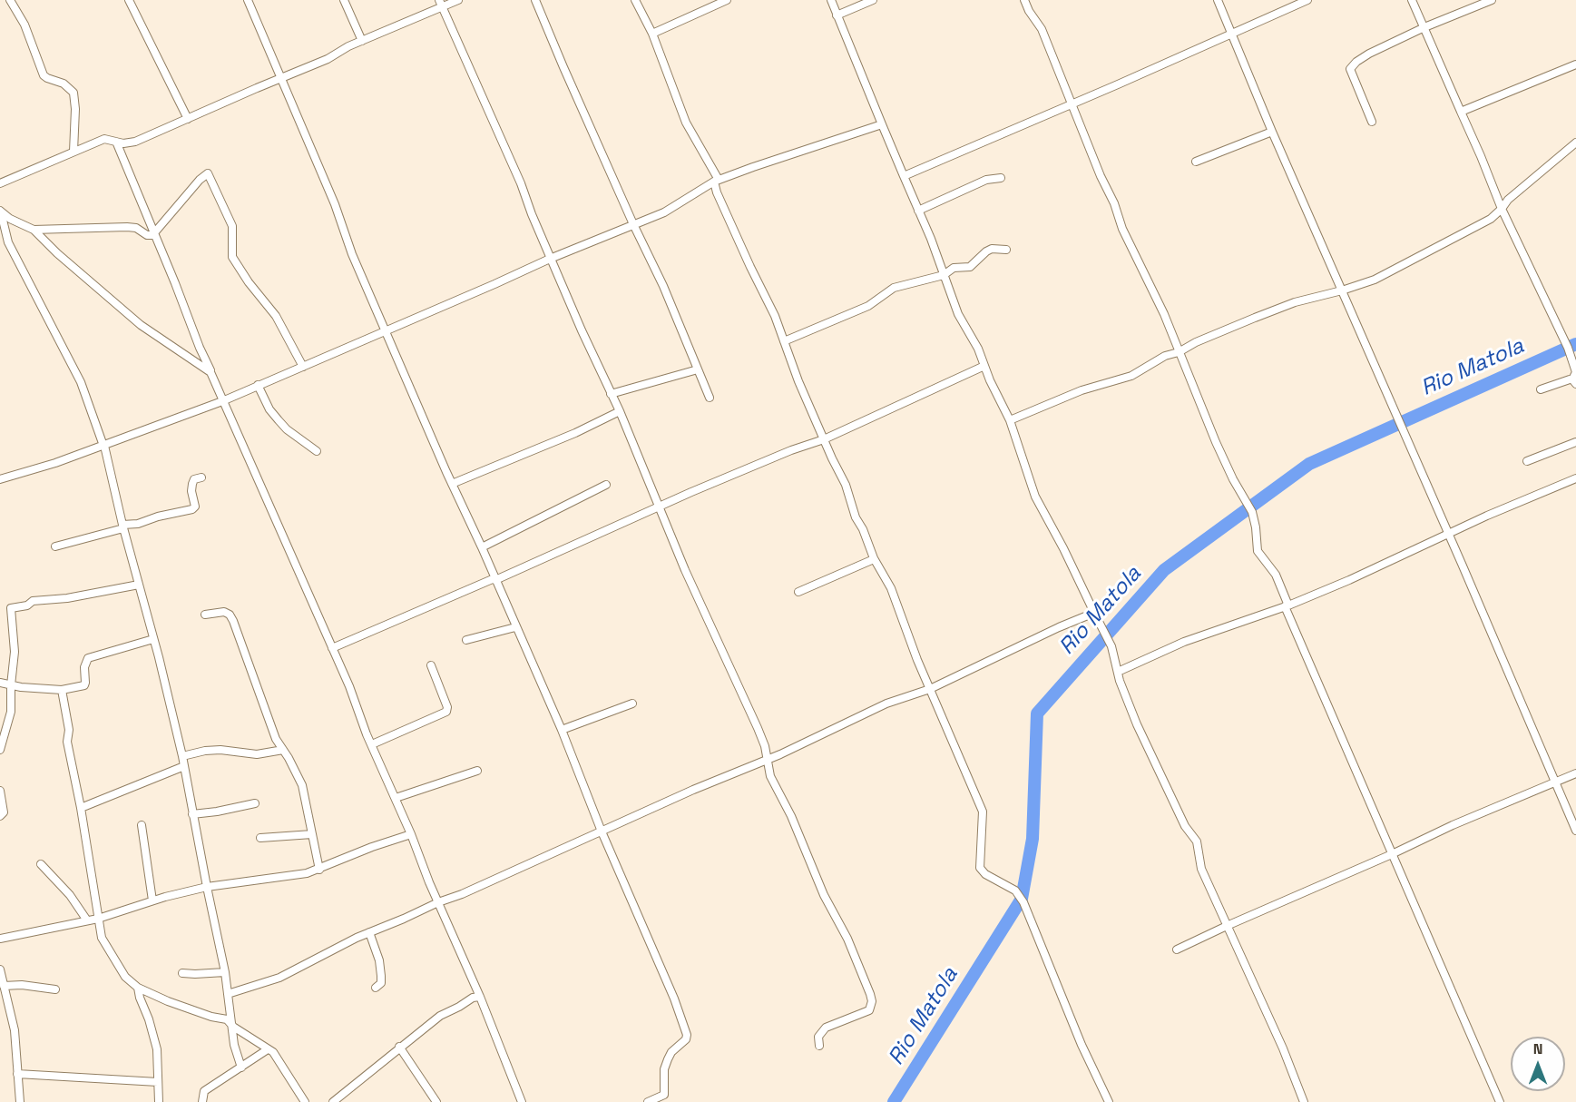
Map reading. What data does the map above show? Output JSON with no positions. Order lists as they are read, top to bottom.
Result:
{
  "water": ["Rio Matola"],
  "north": "top"
}
